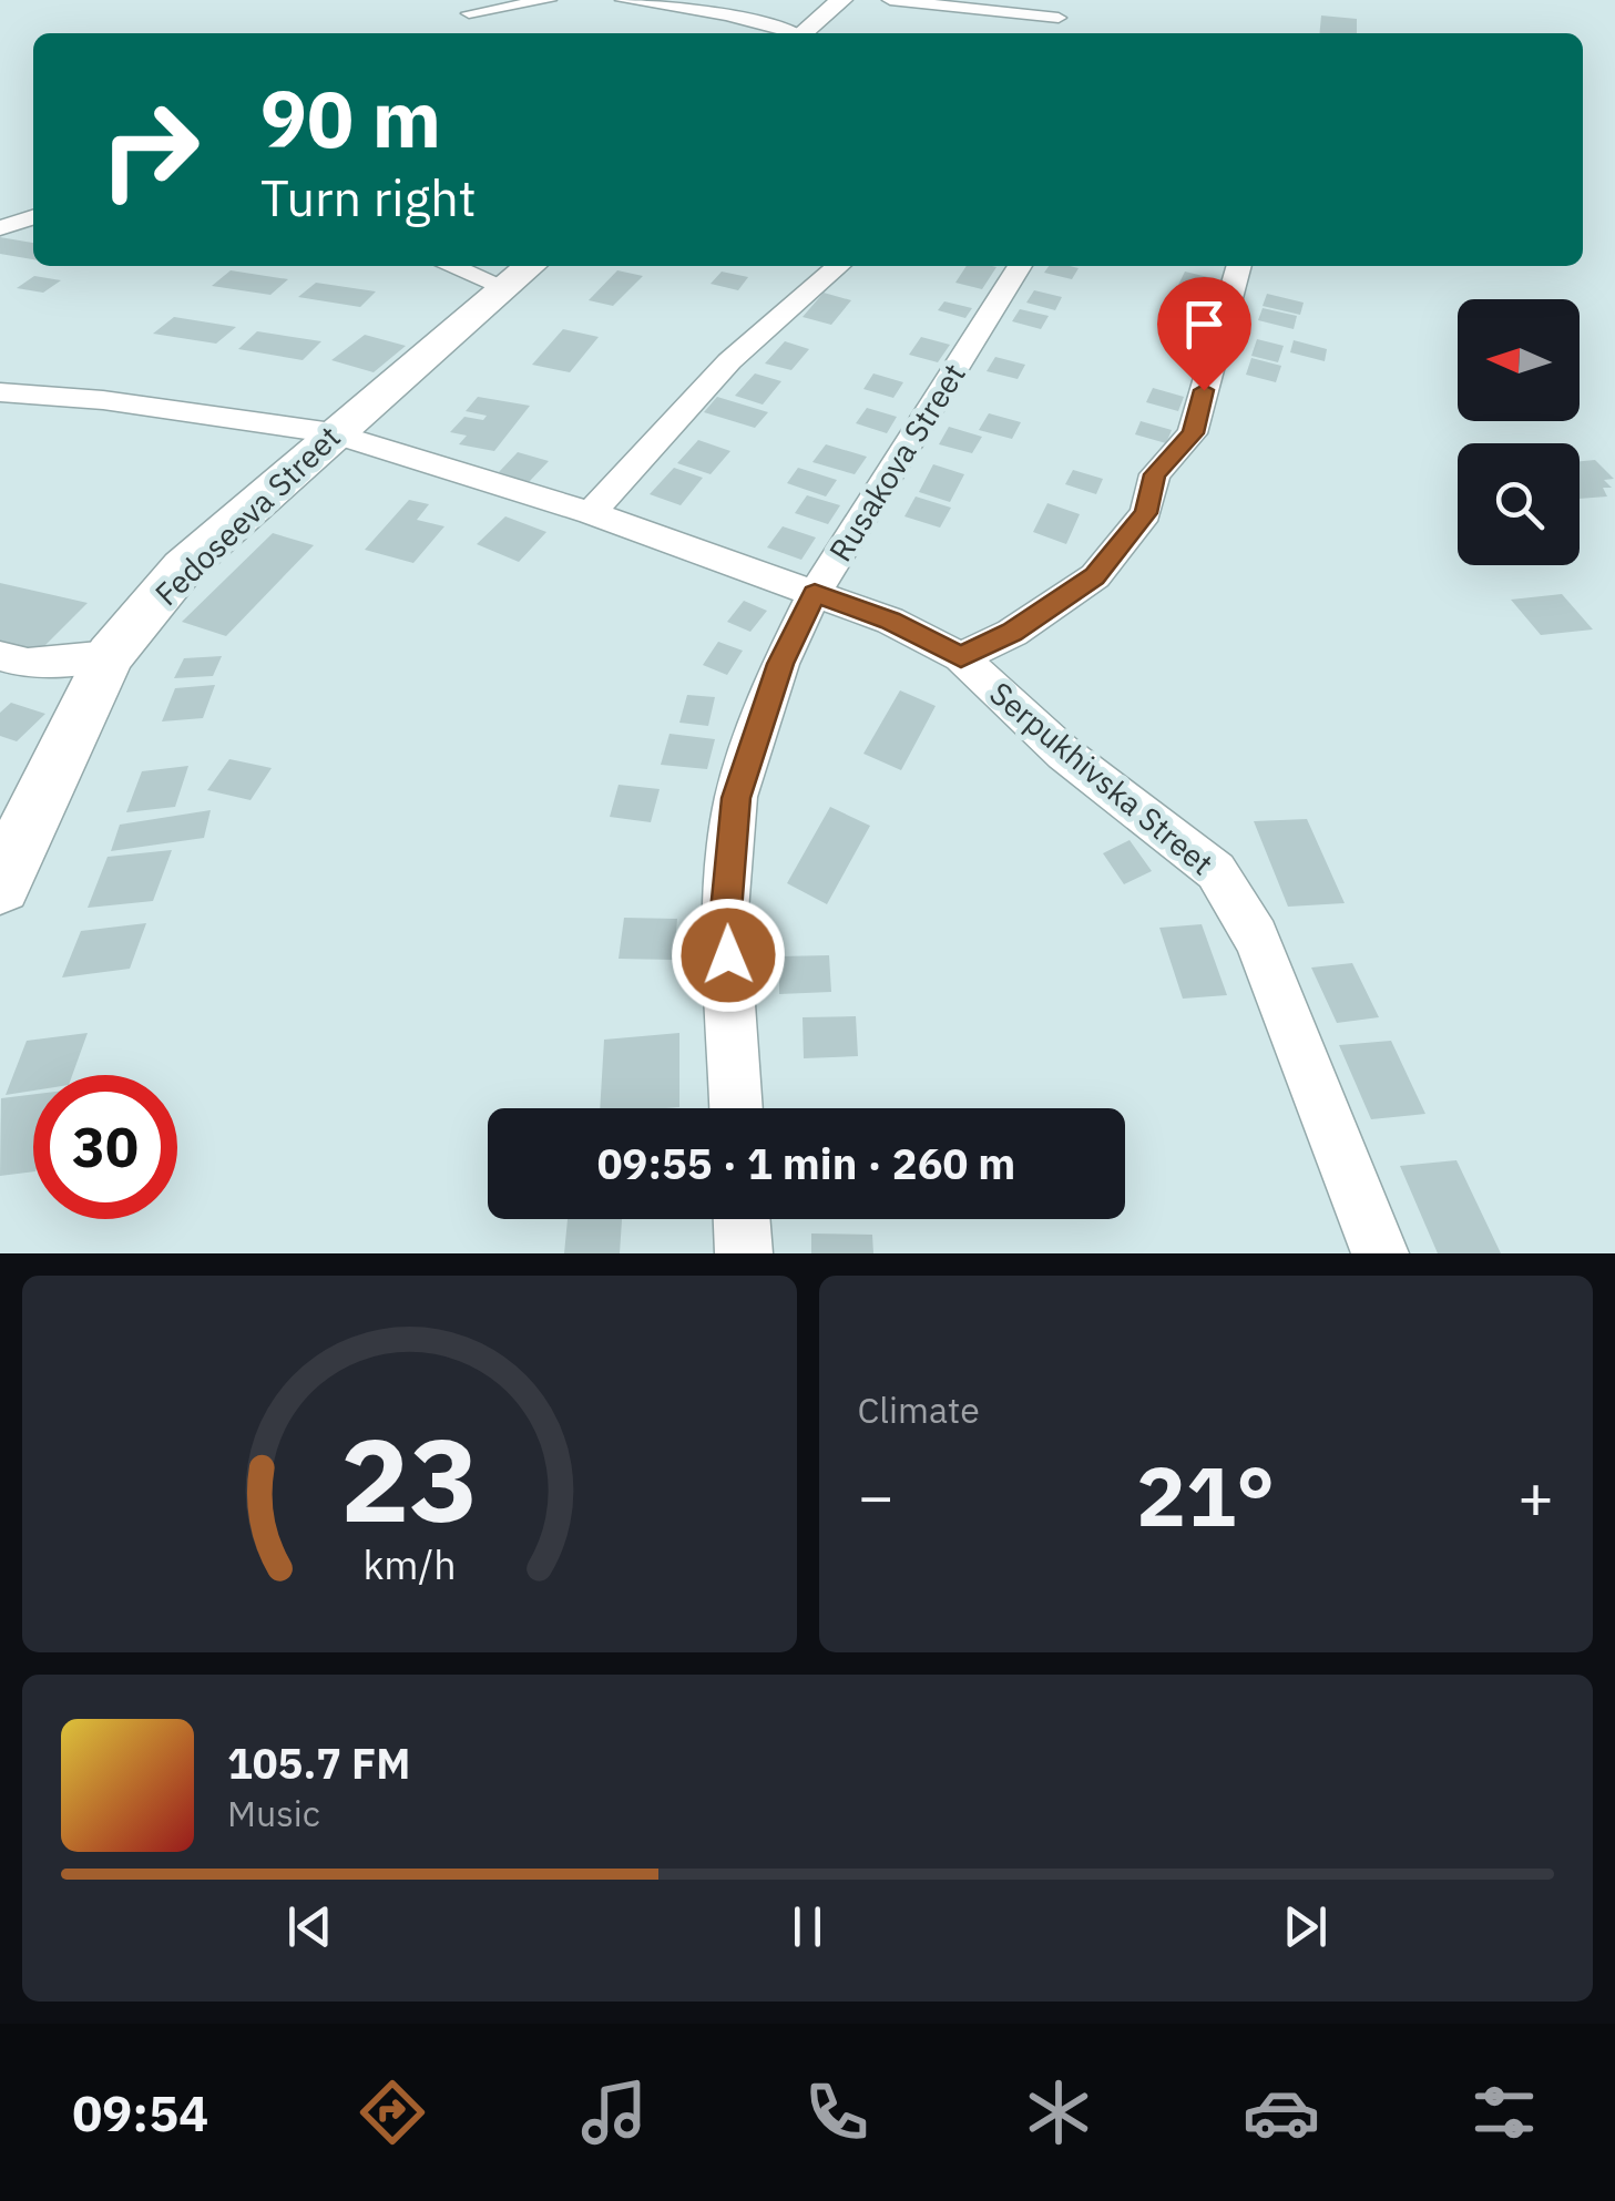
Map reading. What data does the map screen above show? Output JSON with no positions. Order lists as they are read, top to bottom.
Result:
{
  "streets": {
    "main road": ["Fedoseeva Street"],
    "street": ["Rusakova Street", "Serpukhivska Street"]
  },
  "north": "left",
  "page": {
    "turn": ["90 m", "Turn right"],
    "limit": "30",
    "trip": "09:55 · 1 min · 260 m",
    "tile": "Climate",
    "heat": ["−", "21°", "+"],
    "song": ["105.7 FM", "Music"],
    "tabs": "09:54",
    "gauge": ["23", "km/h"]
  }
}
